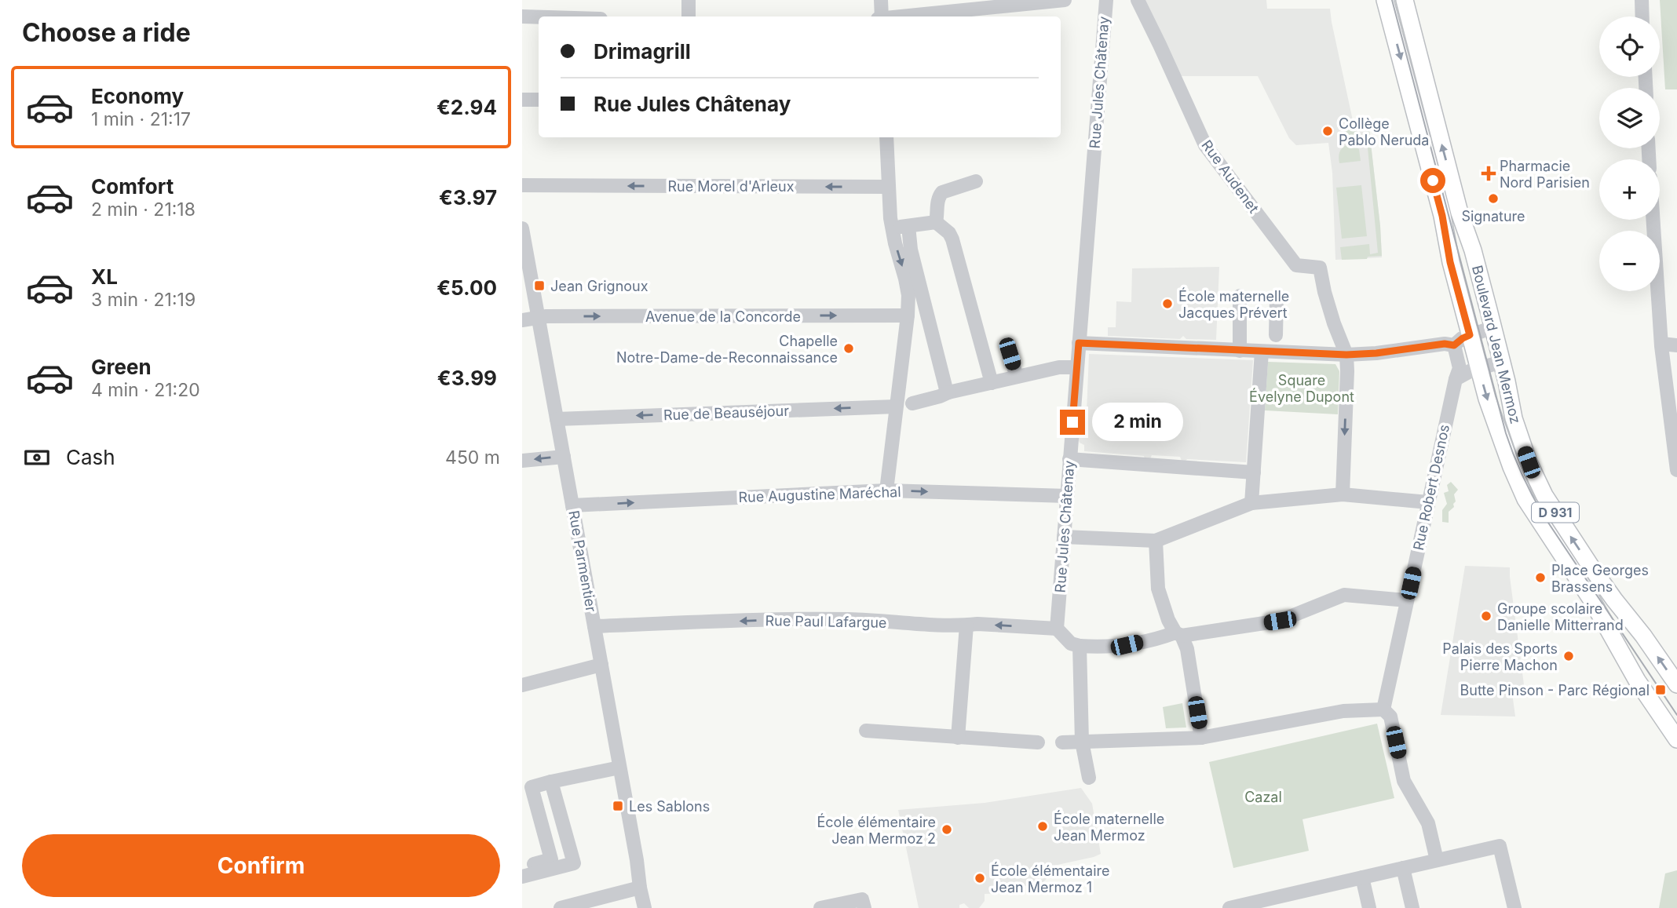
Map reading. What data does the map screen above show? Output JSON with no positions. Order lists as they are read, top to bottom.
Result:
{
  "streets": {
    "main road": ["Boulevard Jean Mermoz", "D 931"],
    "street": [
      "Rue Jules Châtenay",
      "Rue Audenet",
      "Rue Morel d'Arleux",
      "Avenue de la Concorde",
      "Rue de Beauséjour",
      "Rue Robert Desnos",
      "Rue Augustine Maréchal",
      "Rue Parmentier",
      "Rue Paul Lafargue"
    ]
  },
  "crossings": [
    ["Rue Jules Châtenay", "Rue Augustine Maréchal"],
    ["Rue Jules Châtenay", "Rue Paul Lafargue"],
    ["Avenue de la Concorde", "Rue Parmentier"],
    ["Rue de Beauséjour", "Rue Parmentier"],
    ["Rue Augustine Maréchal", "Rue Parmentier"],
    ["Rue Parmentier", "Rue Paul Lafargue"]
  ],
  "one_way": [
    "Rue Morel d'Arleux",
    "Avenue de la Concorde",
    "Rue de Beauséjour",
    "Rue Augustine Maréchal"
  ],
  "parks": ["Square Évelyne Dupont", "Cazal"],
  "places": {
    "other": [
      "Collège Pablo Neruda",
      "Signature",
      "École maternelle Jacques Prévert",
      "Chapelle Notre-Dame-de-Reconnaissance",
      "Place Georges Brassens",
      "Groupe scolaire Danielle Mitterrand",
      "Palais des Sports Pierre Machon",
      "École maternelle Jean Mermoz",
      "École élémentaire Jean Mermoz 2",
      "École élémentaire Jean Mermoz 1"
    ],
    "health": ["Pharmacie Nord Parisien"],
    "transit": ["Jean Grignoux", "Butte Pinson - Parc Régional", "Les Sablons"]
  },
  "page": {
    "heading": "Choose a ride",
    "map_buttons": ["+", "−"],
    "banner": ["Drimagrill", "Rue Jules Châtenay"],
    "list": [
      {
        "name": "Economy",
        "note": "1 min · 21:17",
        "value": "€2.94"
      },
      {
        "name": "Comfort",
        "note": "2 min · 21:18",
        "value": "€3.97"
      },
      {
        "name": "XL",
        "note": "3 min · 21:19",
        "value": "€5.00"
      },
      {
        "name": "Green",
        "note": "4 min · 21:20",
        "value": "€3.99"
      }
    ],
    "bubble": "2 min",
    "pay": ["Cash", "450 m"],
    "buttons": "Confirm"
  }
}
